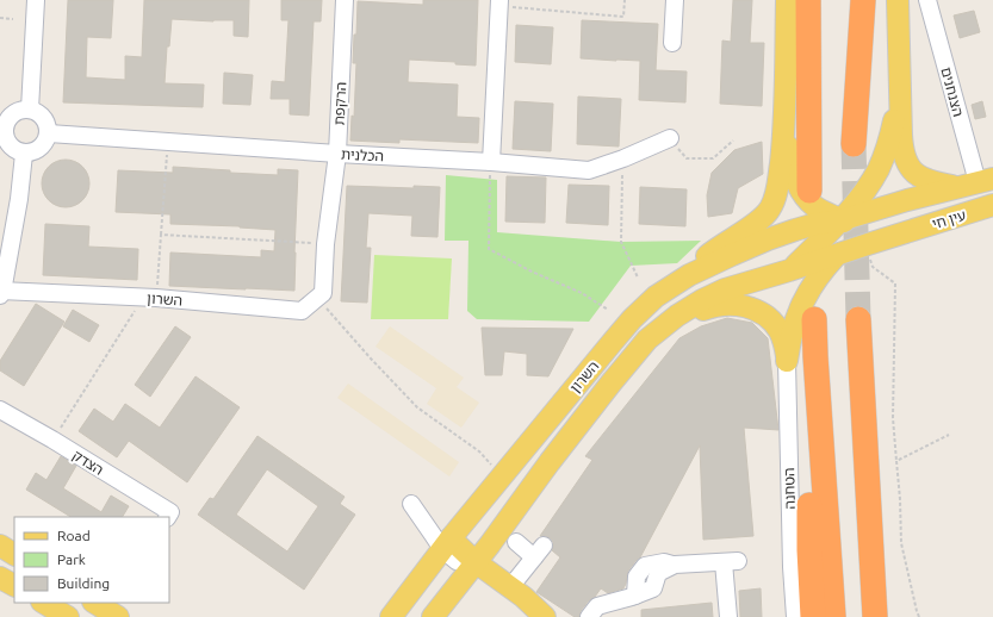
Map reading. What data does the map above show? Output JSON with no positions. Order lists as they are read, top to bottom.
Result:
{
  "streets": {
    "main road": ["עין חי", "השרון"],
    "street": [
      "הצנחנים",
      "הרקפת",
      "הכלנית",
      "הצדק",
      "הטחנה"
    ]
  },
  "crossings": [
    ["הצנחנים", "עין חי"],
    ["הרקפת", "הכלנית"],
    ["הרקפת", "השרון"],
    ["עין חי", "השרון"]
  ],
  "legend": ["Road", "Park", "Building"]
}
